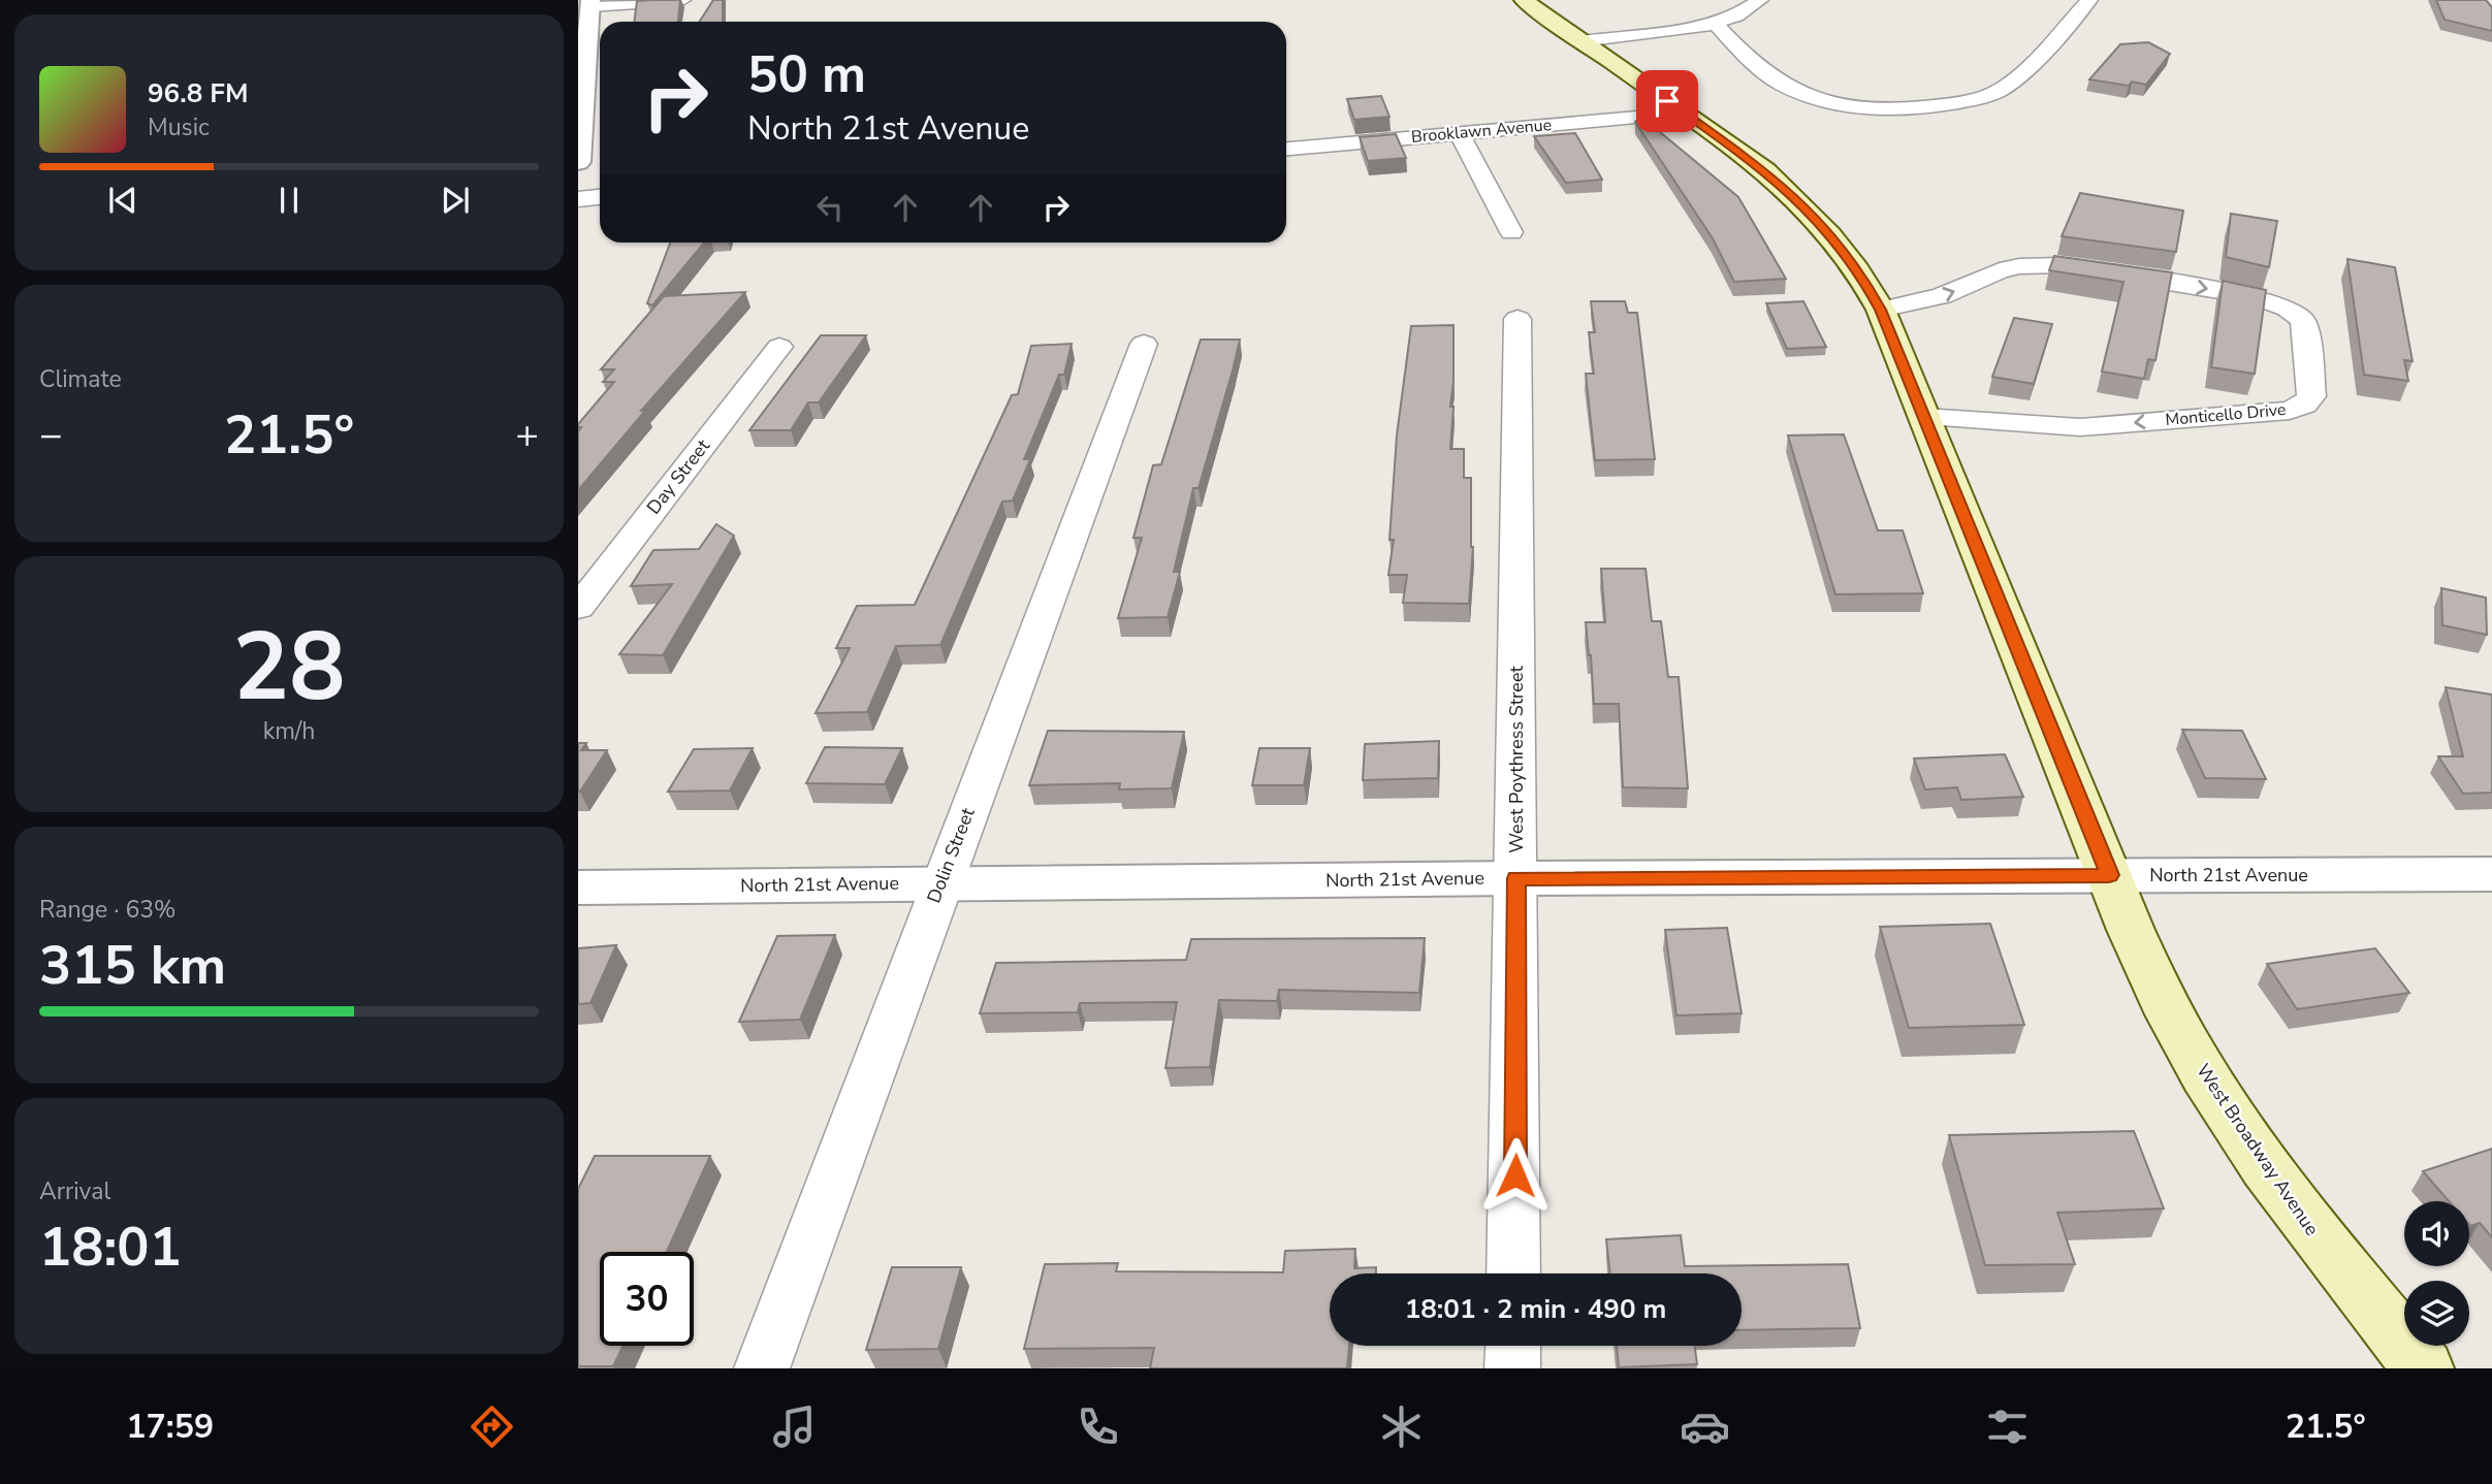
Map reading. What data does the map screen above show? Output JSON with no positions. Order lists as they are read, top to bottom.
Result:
{
  "streets": {
    "main road": ["West Broadway Avenue"],
    "street": [
      "Brooklawn Avenue",
      "Monticello Drive",
      "Day Street",
      "West Poythress Street",
      "Dolin Street",
      "North 21st Avenue"
    ]
  },
  "crossings": [
    ["Brooklawn Avenue", "West Broadway Avenue"],
    ["Monticello Drive", "West Broadway Avenue"],
    ["West Poythress Street", "North 21st Avenue"],
    ["Dolin Street", "North 21st Avenue"],
    ["North 21st Avenue", "West Broadway Avenue"]
  ],
  "page": {
    "turn": ["50 m", "North 21st Avenue"],
    "song": ["96.8 FM", "Music"],
    "tile": [
      "Climate",
      ["28", "km/h"],
      ["Range · 63%", "315 km"],
      ["Arrival", "18:01"]
    ],
    "heat": ["−", "21.5°", "+"],
    "limit": "30",
    "trip": "18:01 · 2 min · 490 m",
    "tabs": ["17:59", "21.5°"]
  }
}
